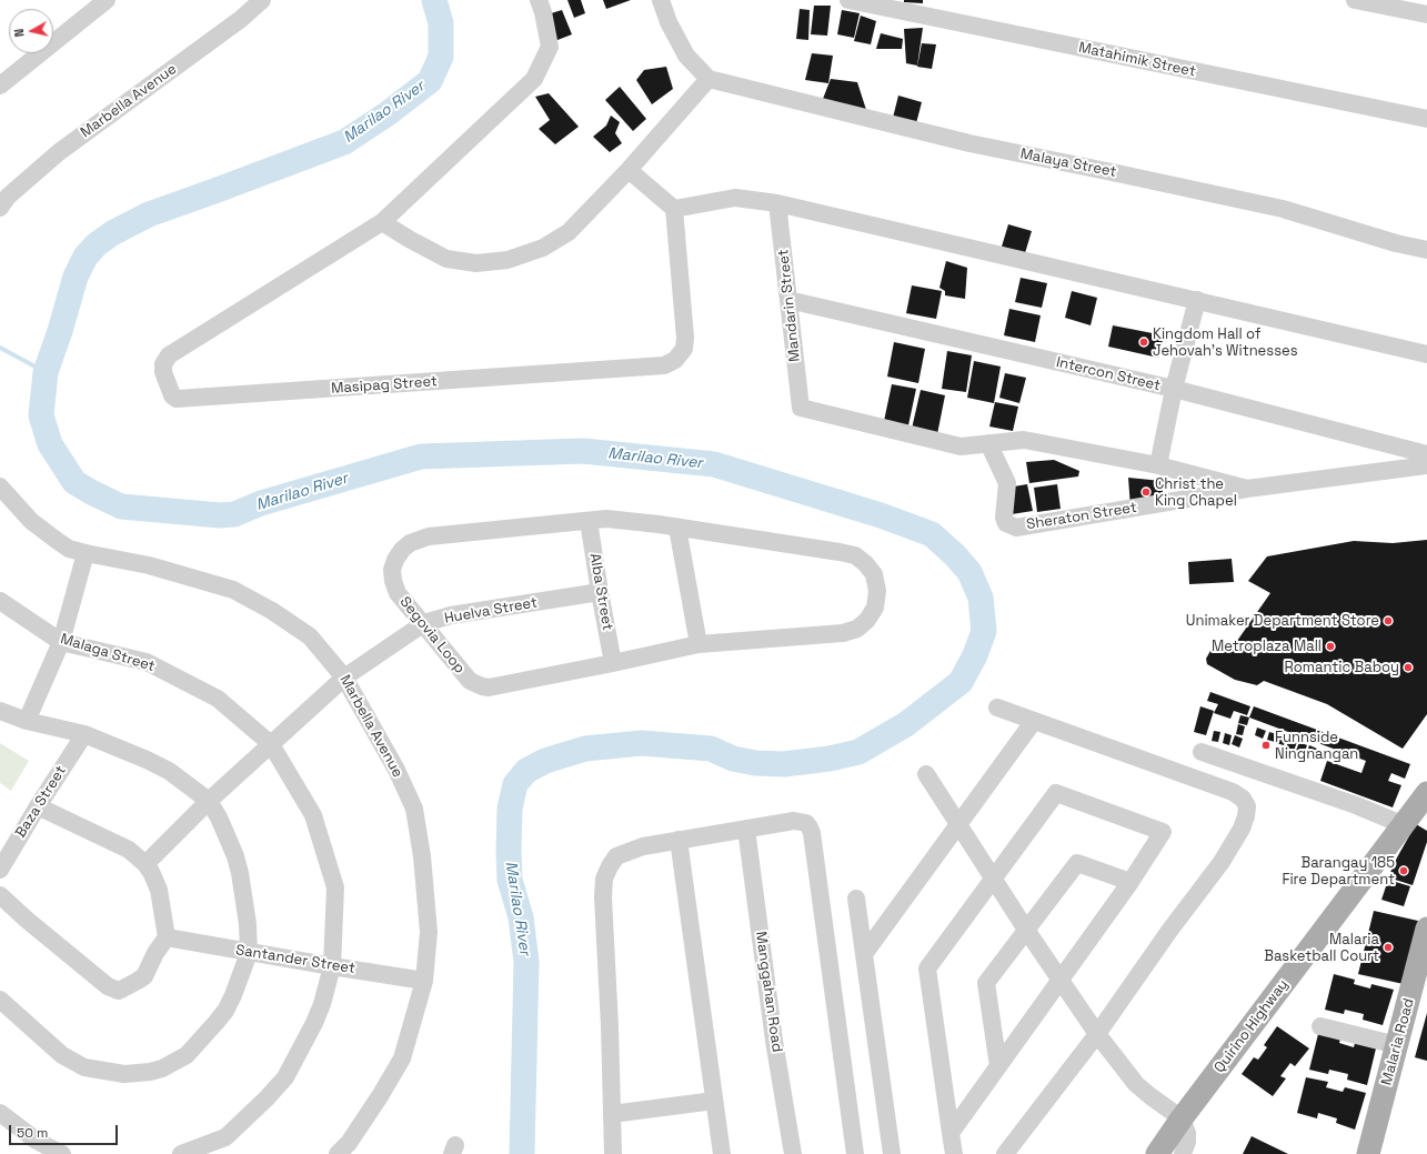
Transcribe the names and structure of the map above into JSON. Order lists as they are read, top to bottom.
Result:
{
  "streets": {
    "main road": ["Quirino Highway", "Malaria Road"],
    "street": [
      "Matahimik Street",
      "Marbella Avenue",
      "Malaya Street",
      "Mandarin Street",
      "Intercon Street",
      "Masipag Street",
      "Sheraton Street",
      "Alba Street",
      "Huelva Street",
      "Segovia Loop",
      "Malaga Street",
      "Baza Street",
      "Santander Street",
      "Manggahan Road"
    ]
  },
  "crossings": [
    ["Marbella Avenue", "Huelva Street"],
    ["Marbella Avenue", "Santander Street"],
    ["Mandarin Street", "Intercon Street"],
    ["Mandarin Street", "Sheraton Street"],
    ["Alba Street", "Huelva Street"],
    ["Alba Street", "Segovia Loop"],
    ["Huelva Street", "Segovia Loop"],
    ["Huelva Street", "Malaga Street"],
    ["Malaga Street", "Santander Street"]
  ],
  "water": ["Marilao River"],
  "places": [
    "Kingdom Hall of Jehovah's Witnesses",
    "Christ the King Chapel",
    "Unimaker Department Store",
    "Metroplaza Mall",
    "Romantic Baboy",
    "Funnside Ningnangan",
    "Barangay 185 Fire Department",
    "Malaria Basketball Court"
  ],
  "scale_bar": "50 m",
  "north": "left"
}
